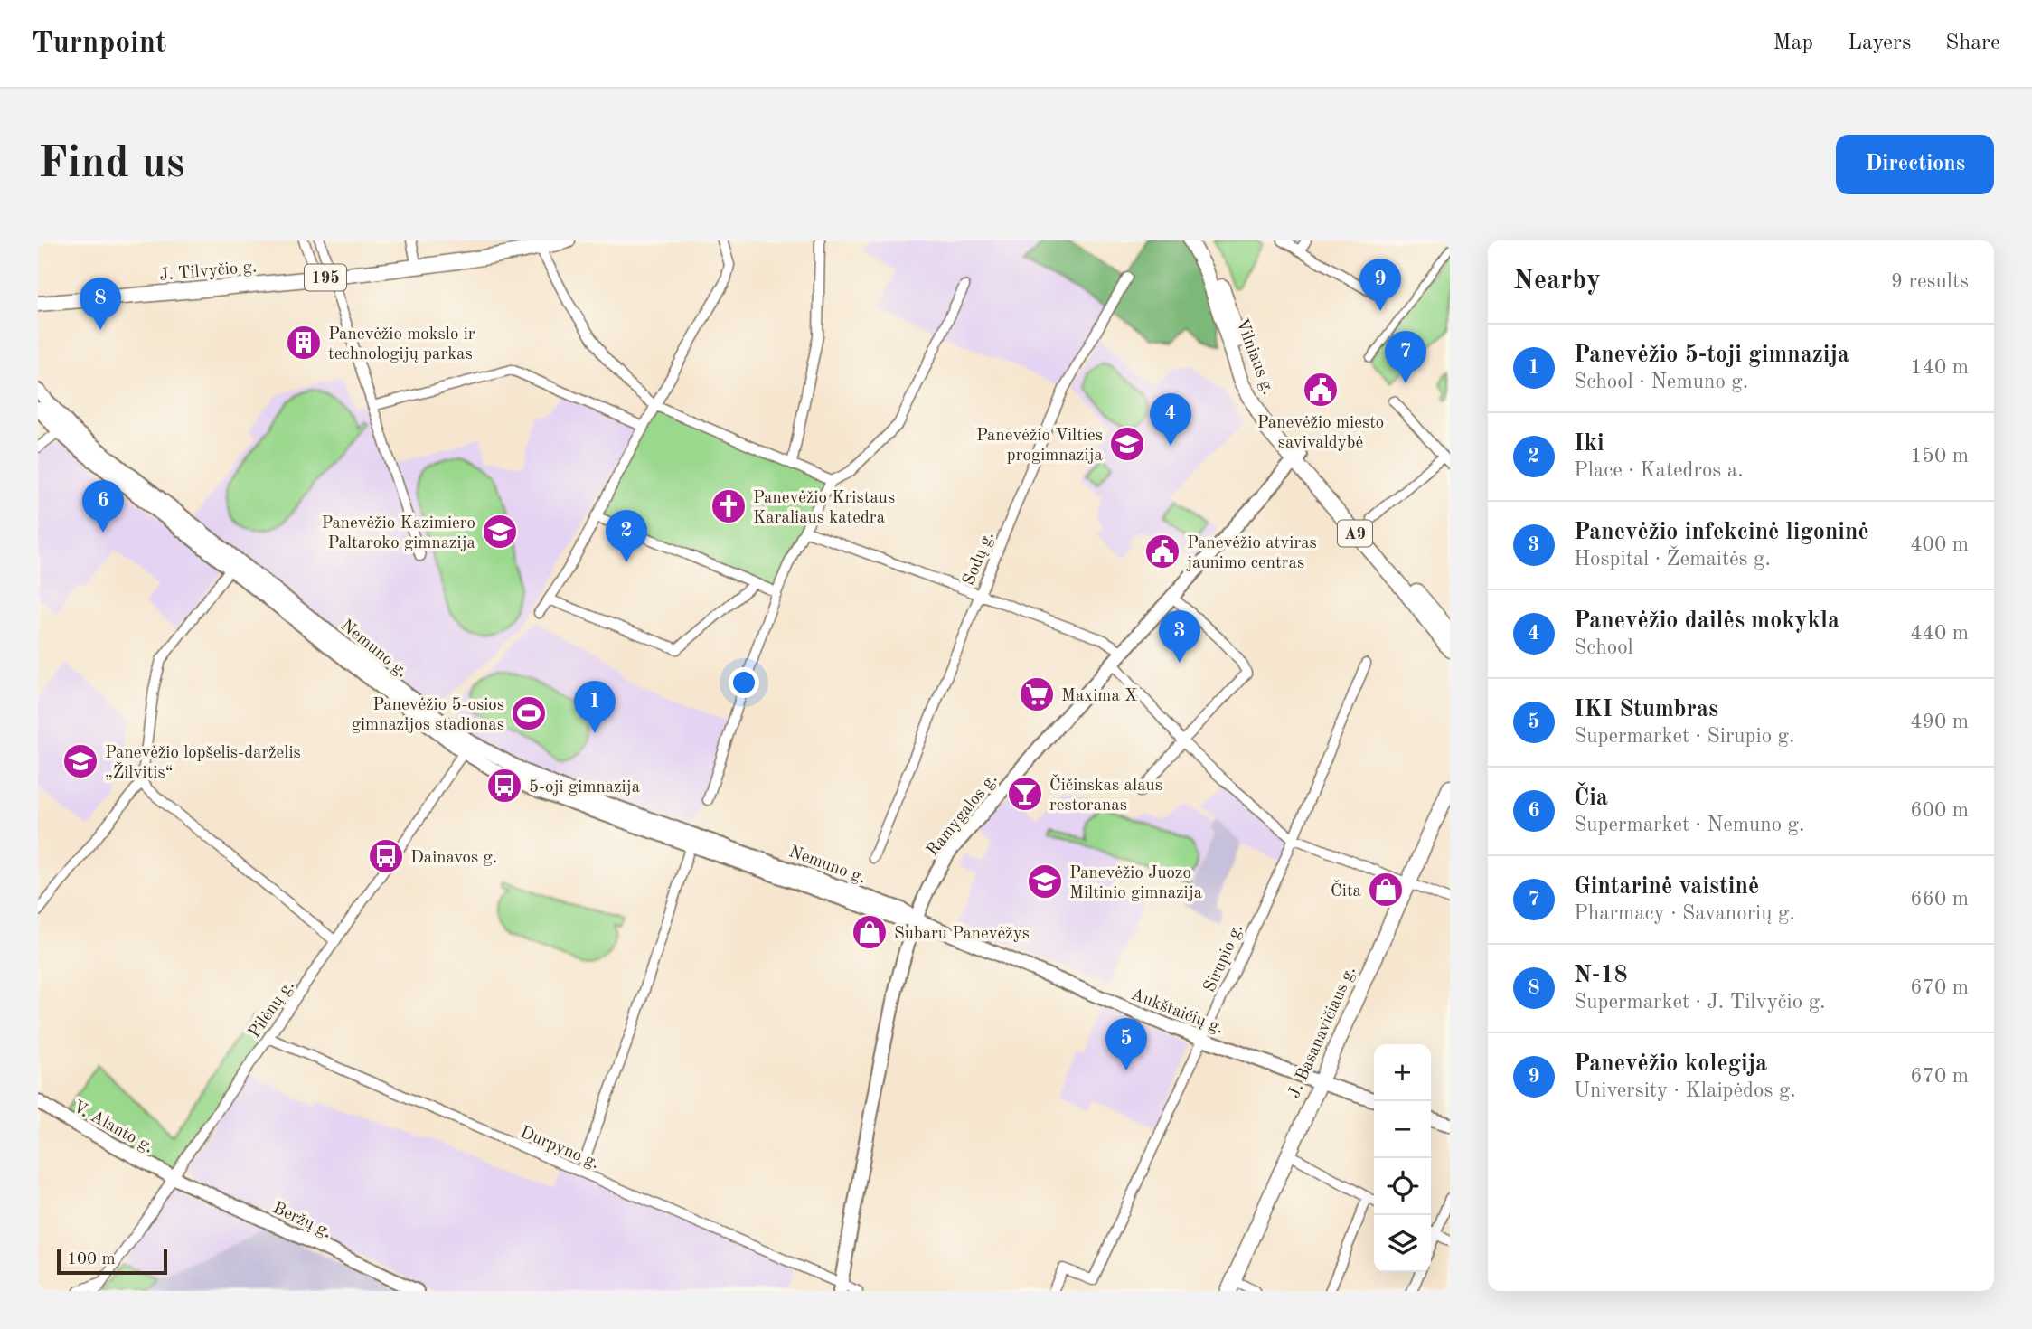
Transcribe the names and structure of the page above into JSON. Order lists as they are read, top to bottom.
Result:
{
  "streets": {
    "main road": [
      "J. Tilvyčio g.",
      "195",
      "Vilniaus g.",
      "A9",
      "Nemuno g.",
      "Ramygalos g.",
      "Aukštaičių g.",
      "J. Basanavičiaus g.",
      "V. Alanto g.",
      "Beržų g."
    ],
    "street": [
      "Sodų g.",
      "Sirupio g.",
      "Pilėnų g.",
      "Durpyno g."
    ]
  },
  "crossings": [
    ["Vilniaus g.", "Ramygalos g."],
    ["Nemuno g.", "Ramygalos g."],
    ["Nemuno g.", "Pilėnų g."],
    ["Nemuno g.", "Aukštaičių g."],
    ["Ramygalos g.", "Durpyno g."],
    ["Sirupio g.", "Aukštaičių g."],
    ["Pilėnų g.", "V. Alanto g."],
    ["Pilėnų g.", "Durpyno g."],
    ["Pilėnų g.", "Beržų g."],
    ["Aukštaičių g.", "J. Basanavičiaus g."],
    ["V. Alanto g.", "Beržų g."]
  ],
  "places": {
    "building": ["Panevėžio mokslo ir technologijų parkas"],
    "public building": ["Panevėžio miesto savivaldybė", "Panevėžio atviras jaunimo centras"],
    "school or university": [
      "Panevėžio Vilties progimnazija",
      "Panevėžio Kazimiero Paltaroko gimnazija",
      "Panevėžio lopšelis-darželis „Žilvitis“",
      "Panevėžio Juozo Miltinio gimnazija"
    ],
    "church": ["Panevėžio Kristaus Karaliaus katedra"],
    "supermarket": ["Maxima X"],
    "sports": ["Panevėžio 5-osios gimnazijos stadionas"],
    "bus stop": ["5-oji gimnazija", "Dainavos g."],
    "bar": ["Čičinskas alaus restoranas"],
    "shop": ["Čita", "Subaru Panevėžys"]
  },
  "scale_bar": "100 m",
  "page": {
    "header": "Turnpoint",
    "nav": ["Map", "Layers", "Share"],
    "buttons": "Directions",
    "title": "Find us",
    "heading": ["Nearby", "9 results"],
    "pins": [
      "9",
      "8",
      "7",
      "4",
      "6",
      "2",
      "3",
      "1",
      "5"
    ],
    "list": [
      {
        "mark": "1",
        "name": "Panevėžio 5-toji gimnazija",
        "note": "School · Nemuno g.",
        "value": "140 m"
      },
      {
        "mark": "2",
        "name": "Iki",
        "note": "Place · Katedros a.",
        "value": "150 m"
      },
      {
        "mark": "3",
        "name": "Panevėžio infekcinė ligoninė",
        "note": "Hospital · Žemaitės g.",
        "value": "400 m"
      },
      {
        "mark": "4",
        "name": "Panevėžio dailės mokykla",
        "note": "School",
        "value": "440 m"
      },
      {
        "mark": "5",
        "name": "IKI Stumbras",
        "note": "Supermarket · Sirupio g.",
        "value": "490 m"
      },
      {
        "mark": "6",
        "name": "Čia",
        "note": "Supermarket · Nemuno g.",
        "value": "600 m"
      },
      {
        "mark": "7",
        "name": "Gintarinė vaistinė",
        "note": "Pharmacy · Savanorių g.",
        "value": "660 m"
      },
      {
        "mark": "8",
        "name": "N-18",
        "note": "Supermarket · J. Tilvyčio g.",
        "value": "670 m"
      },
      {
        "mark": "9",
        "name": "Panevėžio kolegija",
        "note": "University · Klaipėdos g.",
        "value": "670 m"
      }
    ],
    "map_buttons": ["+", "−"],
    "scale": "100 m"
  }
}
